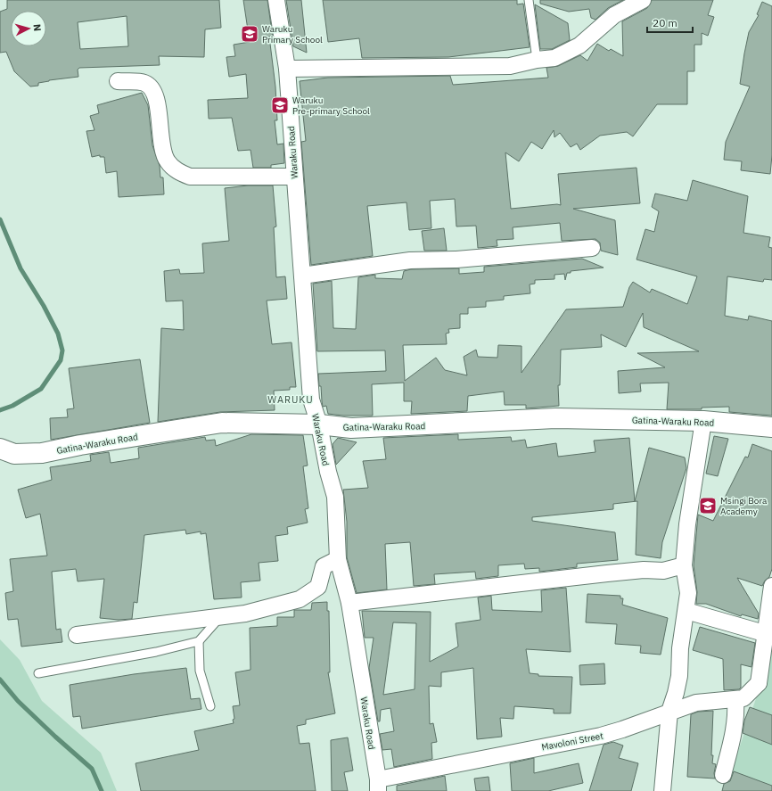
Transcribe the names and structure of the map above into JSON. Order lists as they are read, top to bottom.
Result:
{
  "streets": {
    "street": ["Waraku Road", "Gatina-Waraku Road", "Mavoloni Street"]
  },
  "crossings": [
    ["Waraku Road", "Gatina-Waraku Road"],
    ["Waraku Road", "Mavoloni Street"]
  ],
  "districts": ["WARUKU"],
  "places": {
    "school or university": ["Waruku Primary School", "Waruku Pre-primary School", "Msingi Bora Academy"]
  },
  "scale_bar": "20 m",
  "north": "right"
}
